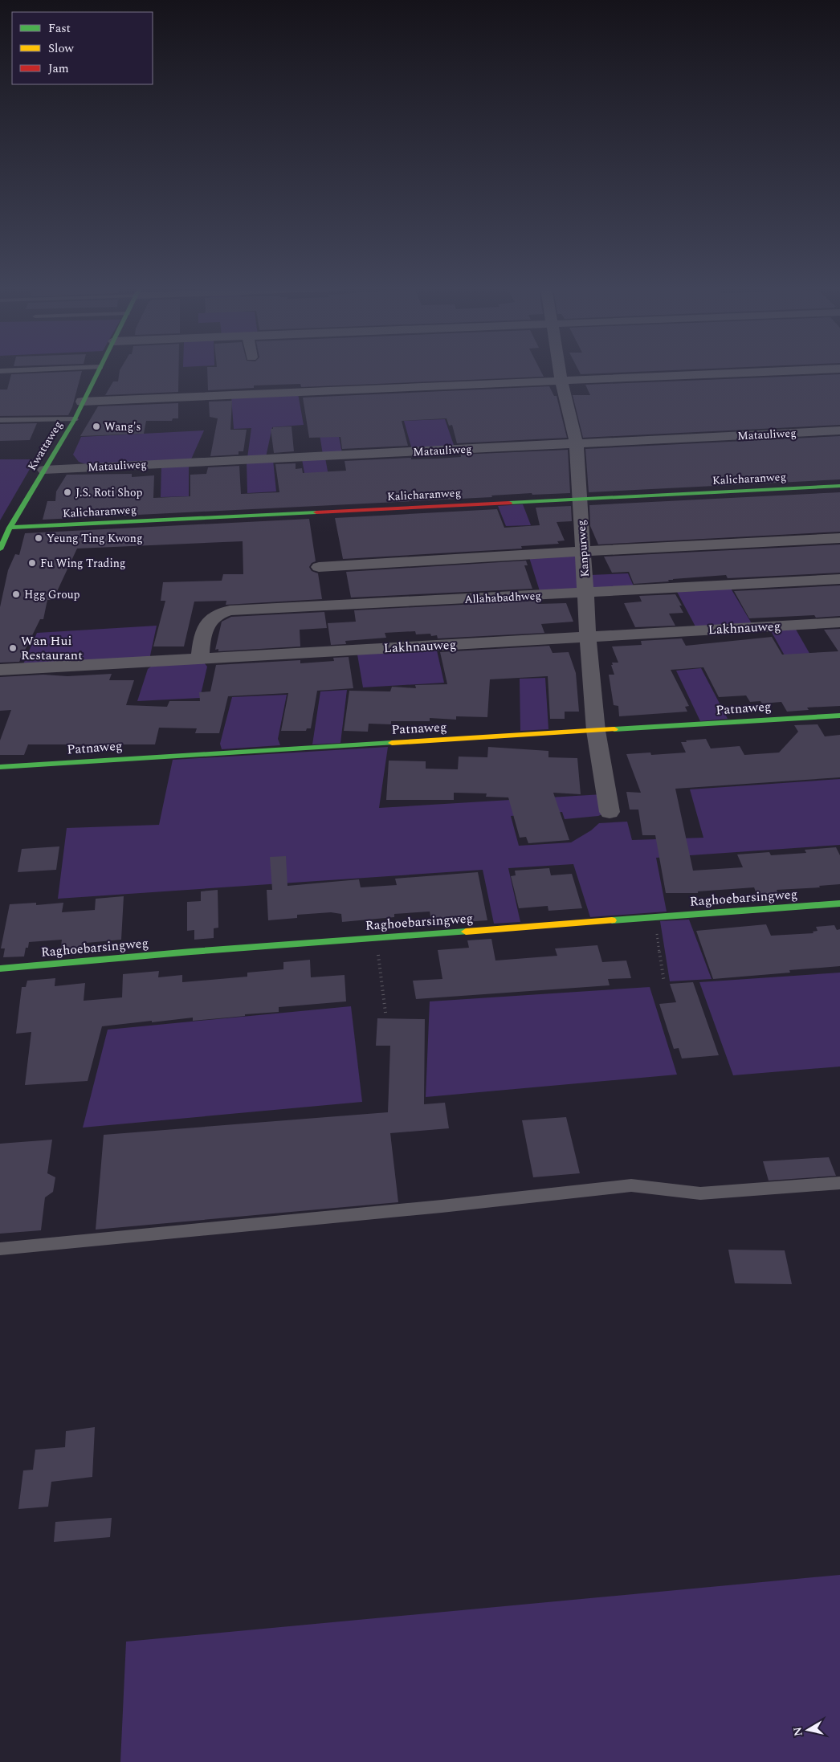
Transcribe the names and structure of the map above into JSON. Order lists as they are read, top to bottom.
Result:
{
  "streets": {
    "street": [
      "Matauliweg",
      "Kwattaweg",
      "Kalicharanweg",
      "Kanpurweg",
      "Allahabadhweg",
      "Lakhnauweg",
      "Patnaweg",
      "Raghoebarsingweg"
    ]
  },
  "crossings": [
    ["Matauliweg", "Kwattaweg"],
    ["Matauliweg", "Kanpurweg"],
    ["Kwattaweg", "Kalicharanweg"],
    ["Kalicharanweg", "Kanpurweg"],
    ["Kanpurweg", "Allahabadhweg"],
    ["Kanpurweg", "Lakhnauweg"],
    ["Kanpurweg", "Patnaweg"],
    ["Allahabadhweg", "Lakhnauweg"]
  ],
  "places": [
    "Wang's",
    "J.S. Roti Shop",
    "Yeung Ting Kwong",
    "Fu Wing Trading",
    "Hgg Group",
    "Wan Hui Restaurant"
  ],
  "legend": ["Fast", "Slow", "Jam"],
  "north": "left"
}
